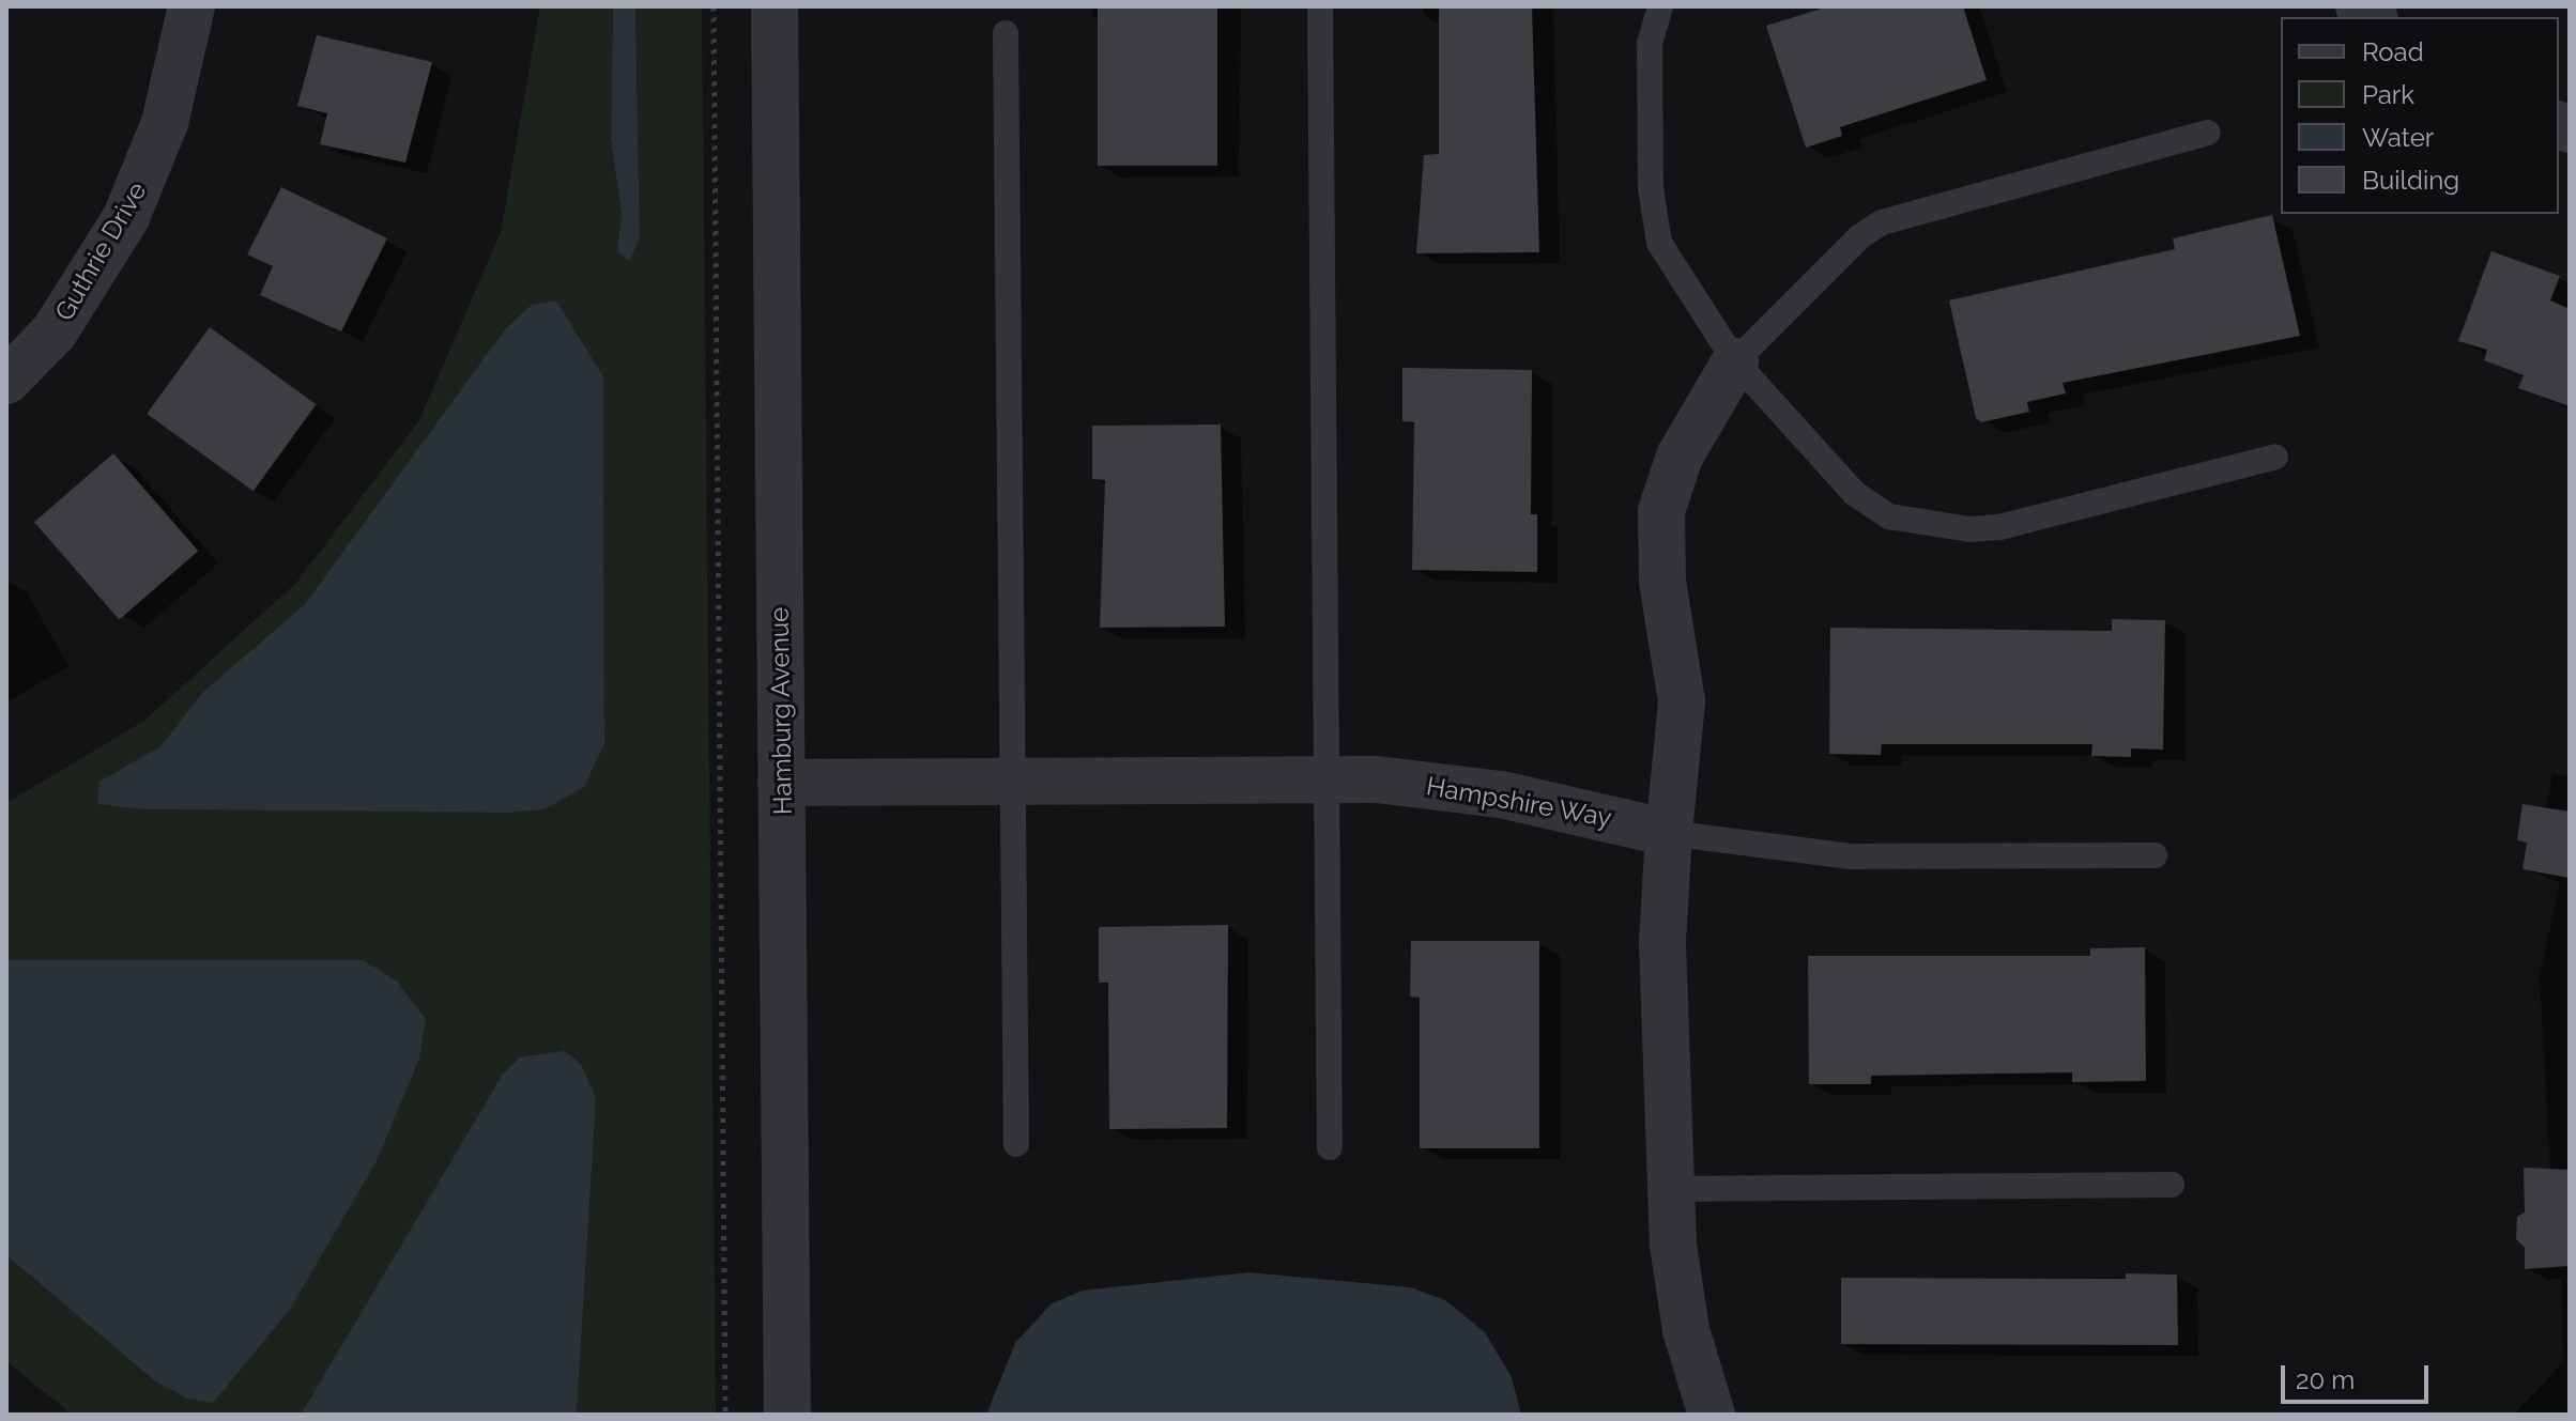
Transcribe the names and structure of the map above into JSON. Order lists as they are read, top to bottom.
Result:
{
  "streets": {
    "street": ["Guthrie Drive", "Hamburg Avenue", "Hampshire Way"]
  },
  "crossings": [
    ["Hamburg Avenue", "Hampshire Way"]
  ],
  "legend": [
    "Road",
    "Park",
    "Water",
    "Building"
  ],
  "scale_bar": "20 m"
}
